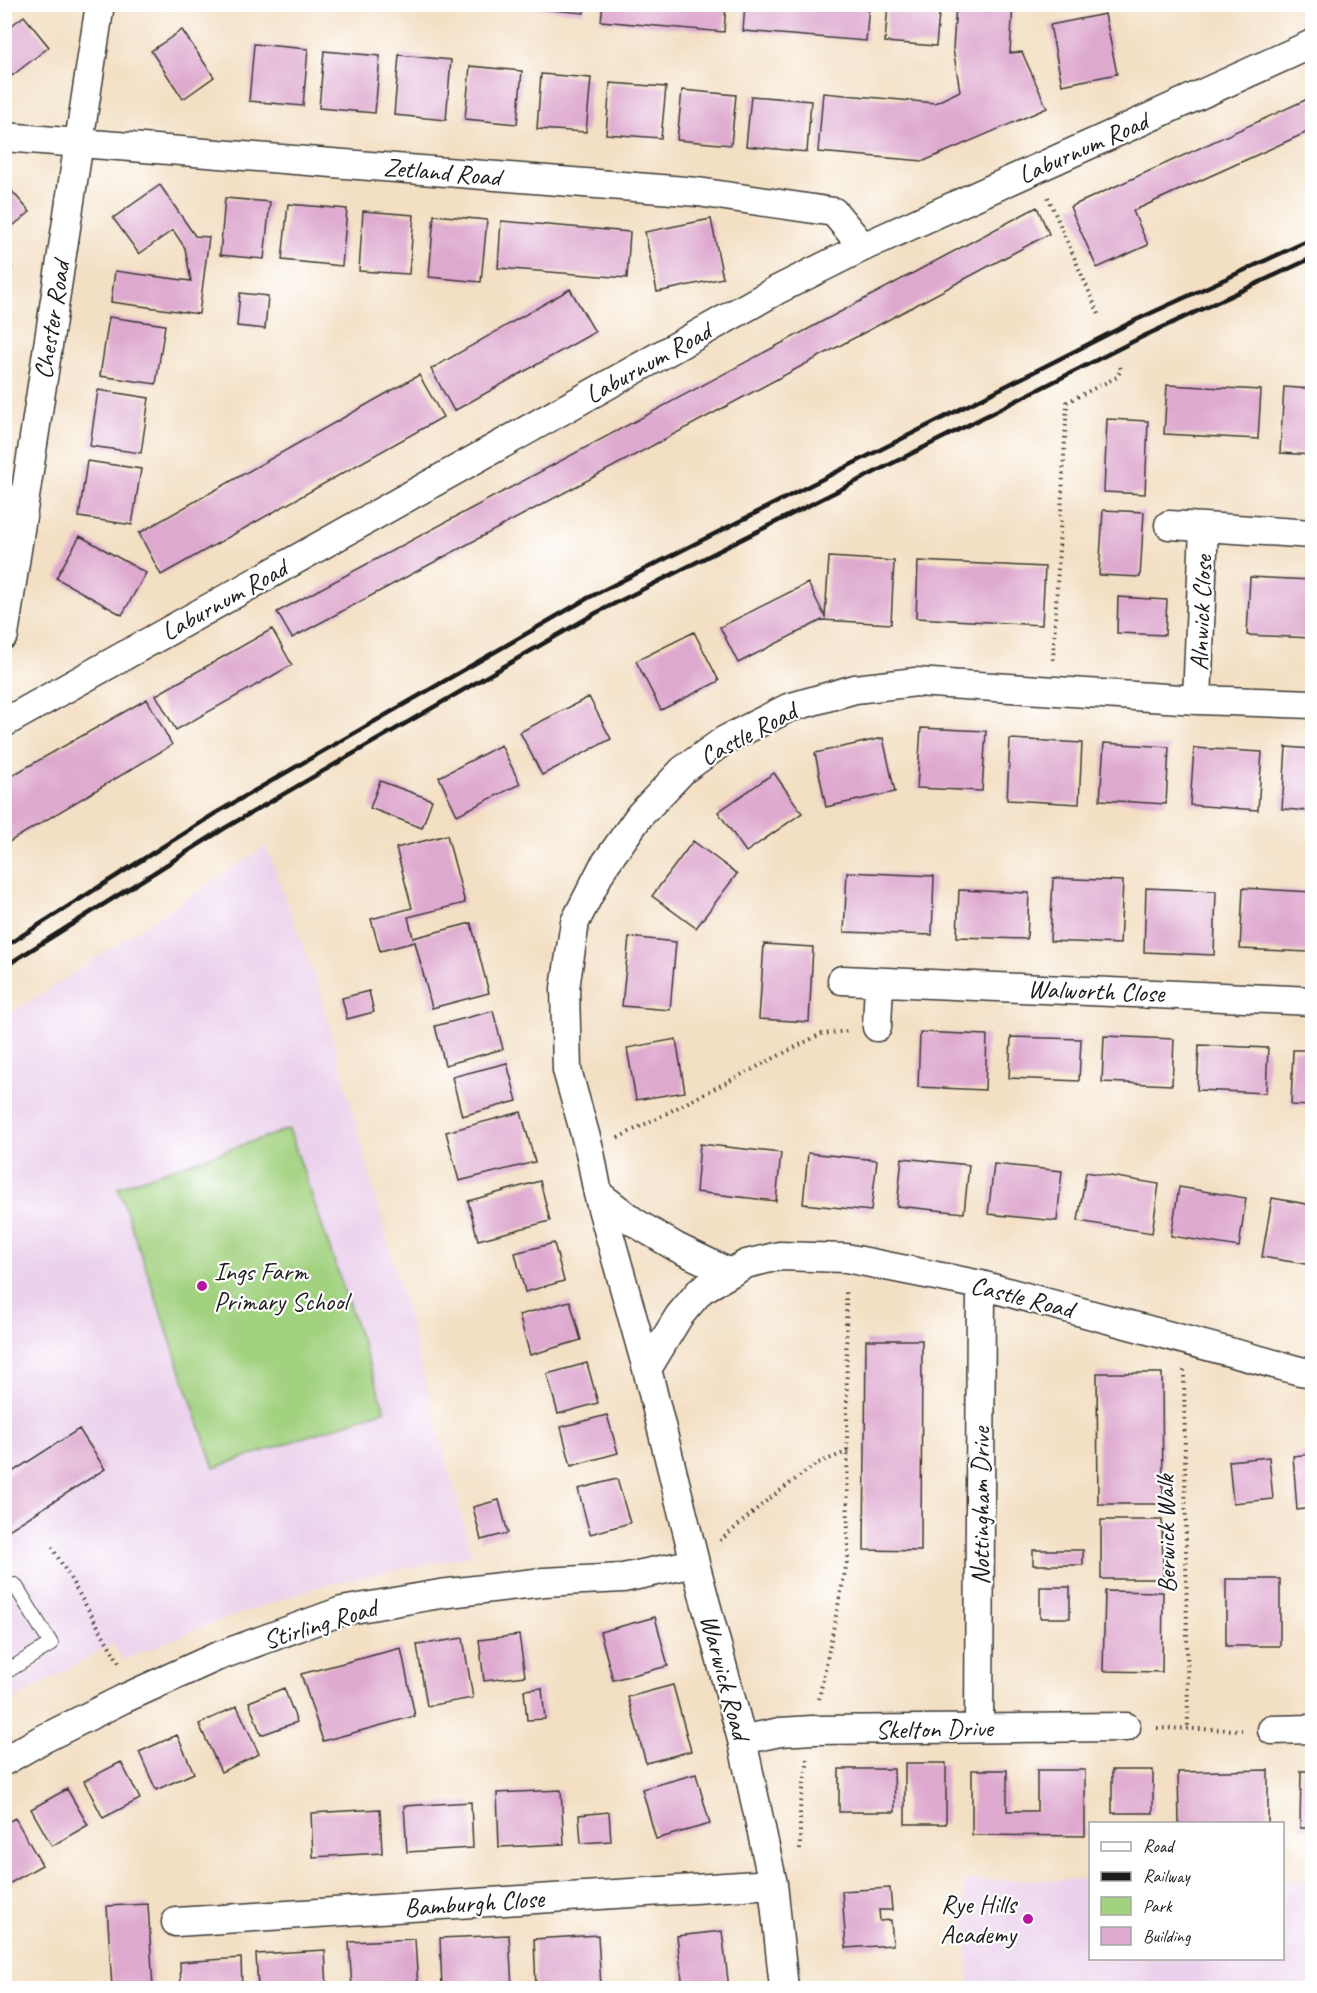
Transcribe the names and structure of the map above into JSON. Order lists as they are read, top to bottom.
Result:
{
  "streets": {
    "street": [
      "Laburnum Road",
      "Zetland Road",
      "Chester Road",
      "Alnwick Close",
      "Castle Road",
      "Walworth Close",
      "Nottingham Drive",
      "Stirling Road",
      "Warwick Road",
      "Skelton Drive",
      "Bamburgh Close"
    ],
    "path": ["Berwick Walk"]
  },
  "crossings": [
    ["Laburnum Road", "Zetland Road"],
    ["Zetland Road", "Chester Road"],
    ["Alnwick Close", "Castle Road"],
    ["Castle Road", "Nottingham Drive"],
    ["Castle Road", "Berwick Walk"],
    ["Castle Road", "Warwick Road"],
    ["Nottingham Drive", "Skelton Drive"],
    ["Stirling Road", "Warwick Road"],
    ["Warwick Road", "Skelton Drive"],
    ["Warwick Road", "Bamburgh Close"]
  ],
  "places": ["Ings Farm Primary School", "Rye Hills Academy"],
  "legend": [
    "Road",
    "Railway",
    "Park",
    "Building"
  ]
}
